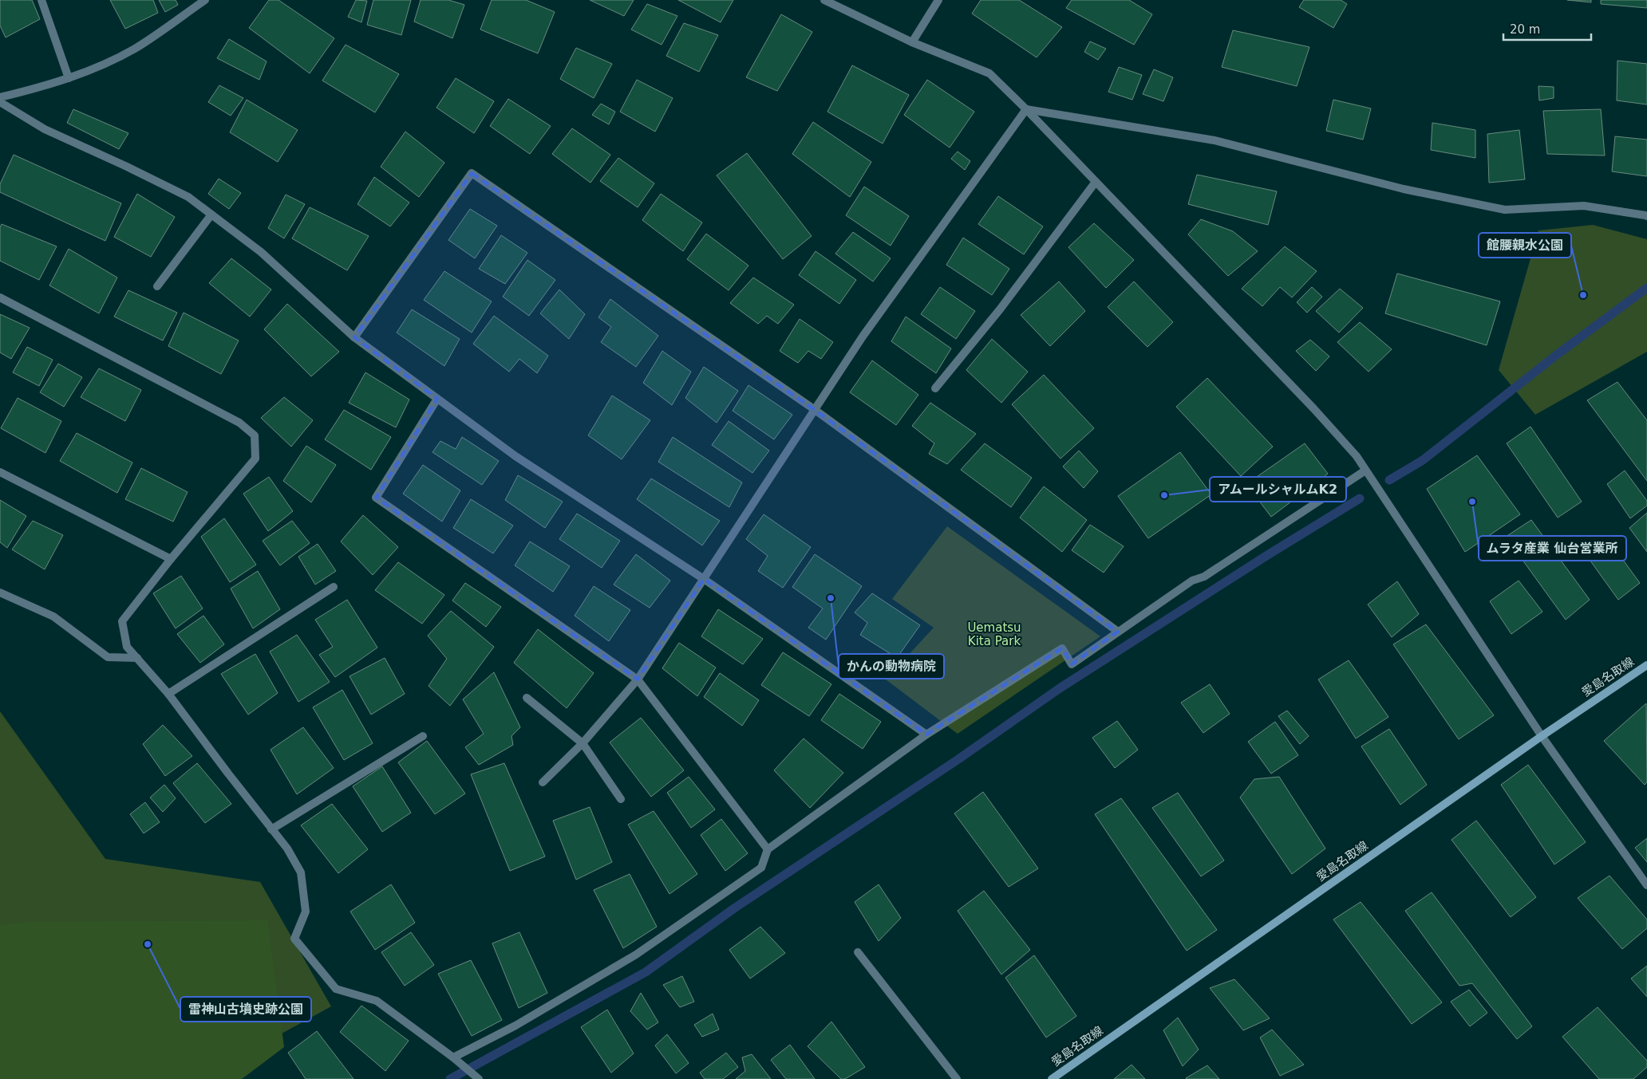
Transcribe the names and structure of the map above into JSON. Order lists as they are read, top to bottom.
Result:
{
  "streets": {
    "main road": ["愛島名取線"]
  },
  "parks": ["Uematsu Kita Park"],
  "places": [
    "館腰親水公園",
    "アムールシャルムK2",
    "ムラタ産業 仙台営業所",
    "かんの動物病院",
    "雷神山古墳史跡公園"
  ],
  "scale_bar": "20 m"
}
